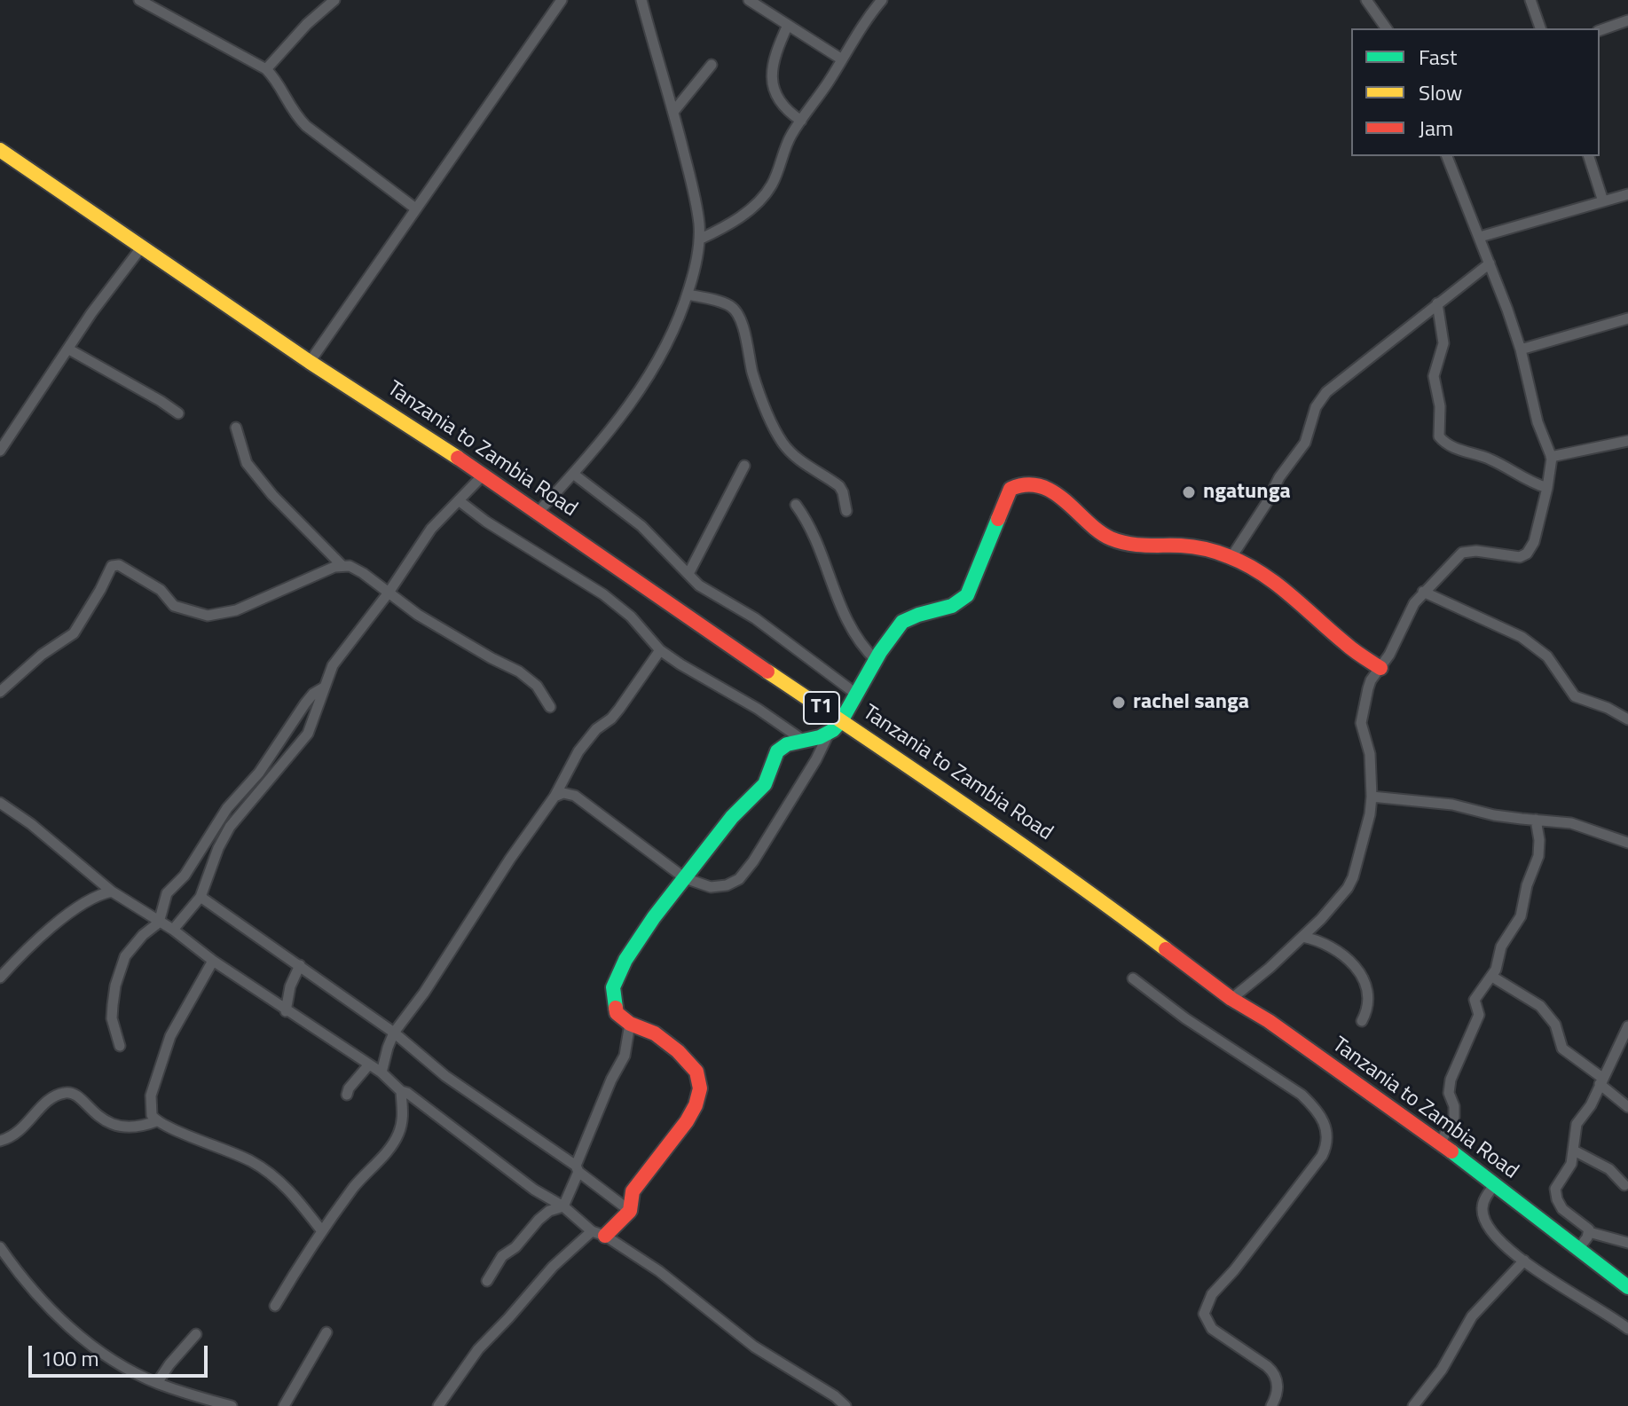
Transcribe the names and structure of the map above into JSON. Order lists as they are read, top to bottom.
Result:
{
  "streets": {
    "main road": ["Tanzania to Zambia Road", "T1"]
  },
  "places": ["ngatunga", "rachel sanga"],
  "legend": ["Fast", "Slow", "Jam"],
  "scale_bar": "100 m"
}
